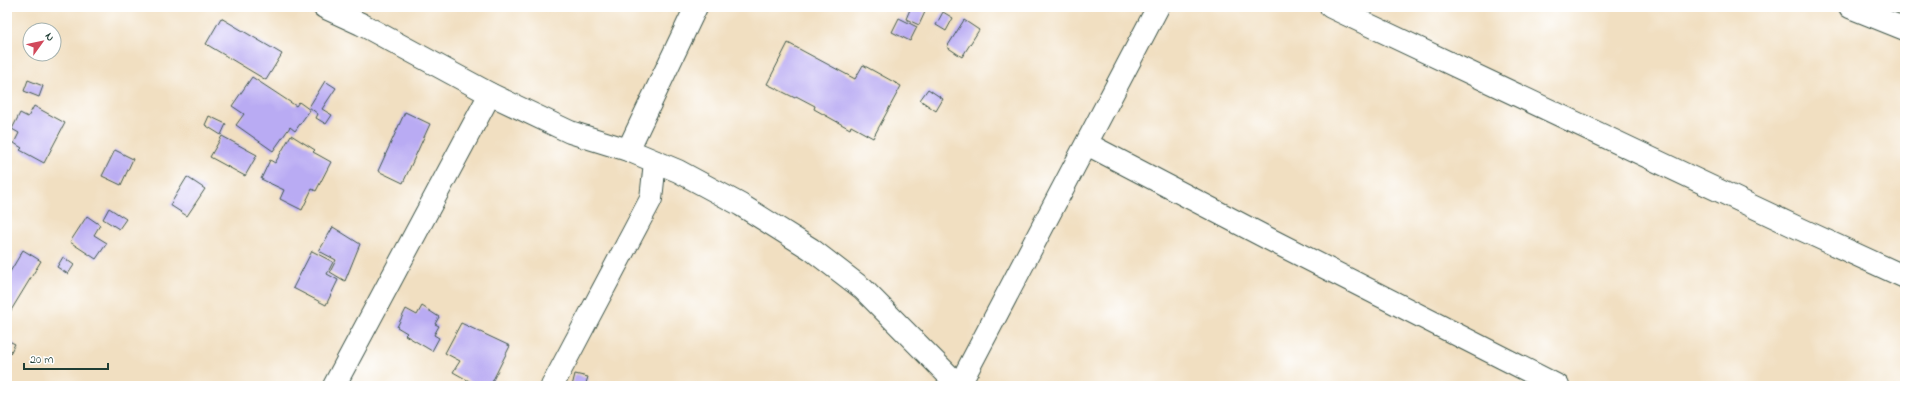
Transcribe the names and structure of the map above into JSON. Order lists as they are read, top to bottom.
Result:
{
  "scale_bar": "20 m",
  "north": "top right"
}
